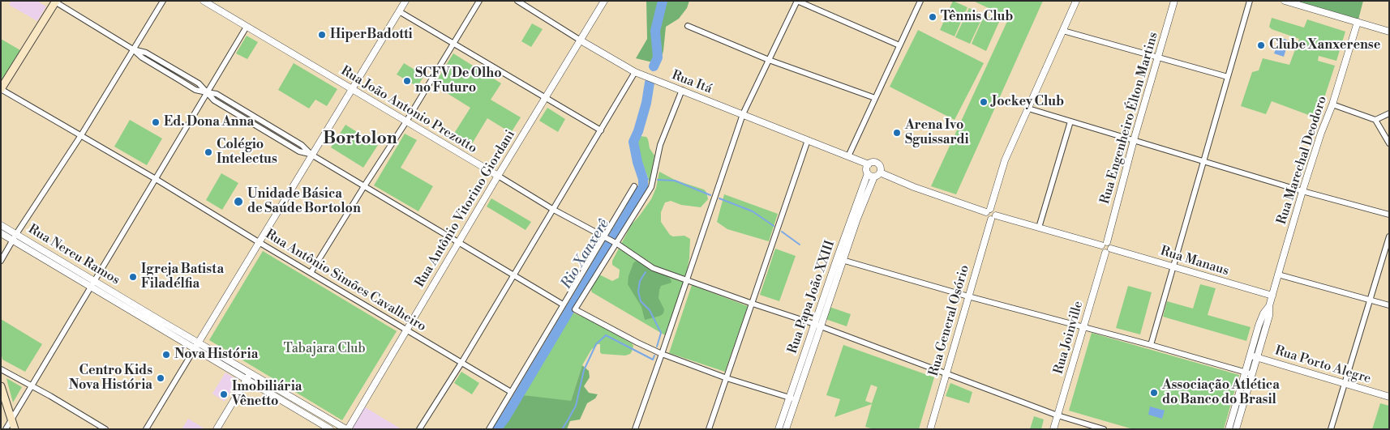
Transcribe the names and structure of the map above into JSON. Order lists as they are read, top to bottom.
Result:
{
  "streets": {
    "street": [
      "Rua Itá",
      "Rua João Antonio Prezotto",
      "Rua Engenheiro Élton Martins",
      "Rua Marechal Deodoro",
      "Rua Antônio Vitorino Giordani",
      "Rua Nereu Ramos",
      "Rua Manaus",
      "Rua Antônio Simões Cavalheiro",
      "Rua Papa João XXIII",
      "Rua General Osório",
      "Rua Joinville",
      "Rua Porto Alegre"
    ]
  },
  "crossings": [
    ["Rua Itá", "Rua Antônio Vitorino Giordani"],
    ["Rua Itá", "Rua Papa João XXIII"],
    ["Rua João Antonio Prezotto", "Rua Antônio Vitorino Giordani"],
    ["Rua João Antonio Prezotto", "Rua Papa João XXIII"],
    ["Rua João Antonio Prezotto", "Rua General Osório"],
    ["Rua João Antonio Prezotto", "Rua Joinville"],
    ["Rua Marechal Deodoro", "Rua Manaus"],
    ["Rua Marechal Deodoro", "Rua Porto Alegre"],
    ["Rua Antônio Vitorino Giordani", "Rua Nereu Ramos"],
    ["Rua Antônio Vitorino Giordani", "Rua Antônio Simões Cavalheiro"],
    ["Rua Manaus", "Rua Joinville"]
  ],
  "districts": ["Bortolon"],
  "water": ["Rio Xanxerê"],
  "parks": ["Tabajara Club"],
  "places": [
    "Tênnis Club",
    "HiperBadotti",
    "Clube Xanxerense",
    "SCFV De Olho no Futuro",
    "Jockey Club",
    "Ed. Dona Anna",
    "Arena Ivo Sguissardi",
    "Colégio Intelectus",
    "Unidade Básica de Saúde Bortolon",
    "Igreja Batista Filadélfia",
    "Nova História",
    "Centro Kids Nova História",
    "Associação Atlética do Banco do Brasil",
    "Imobiliária Vênetto"
  ]
}
